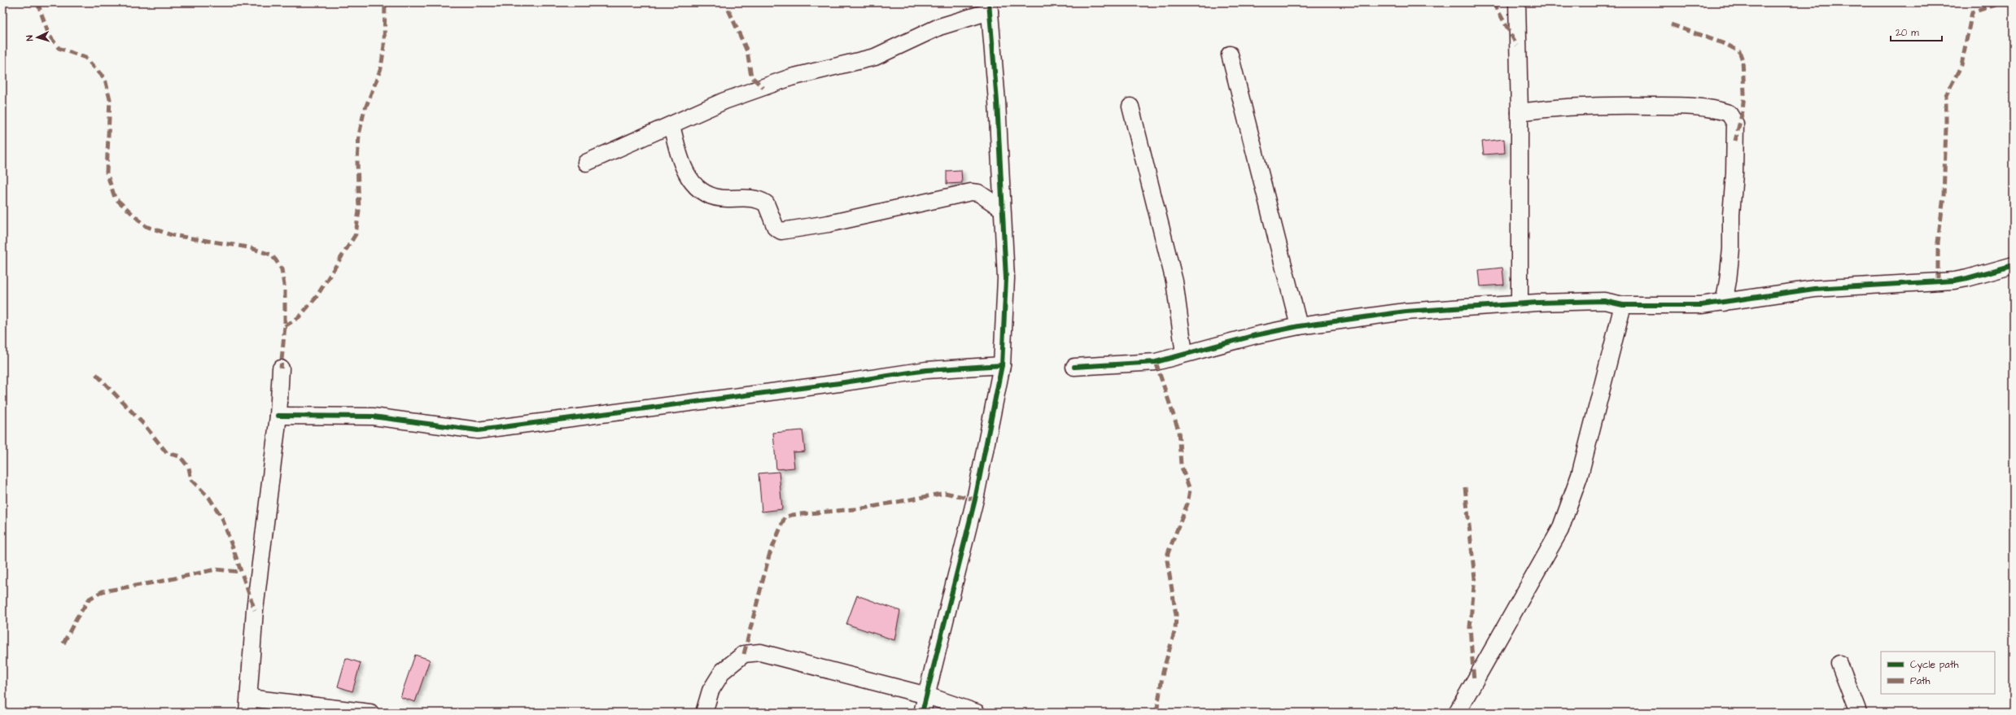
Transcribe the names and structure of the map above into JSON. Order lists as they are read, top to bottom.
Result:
{
  "legend": ["Cycle path", "Path"],
  "scale_bar": "20 m",
  "north": "left"
}
